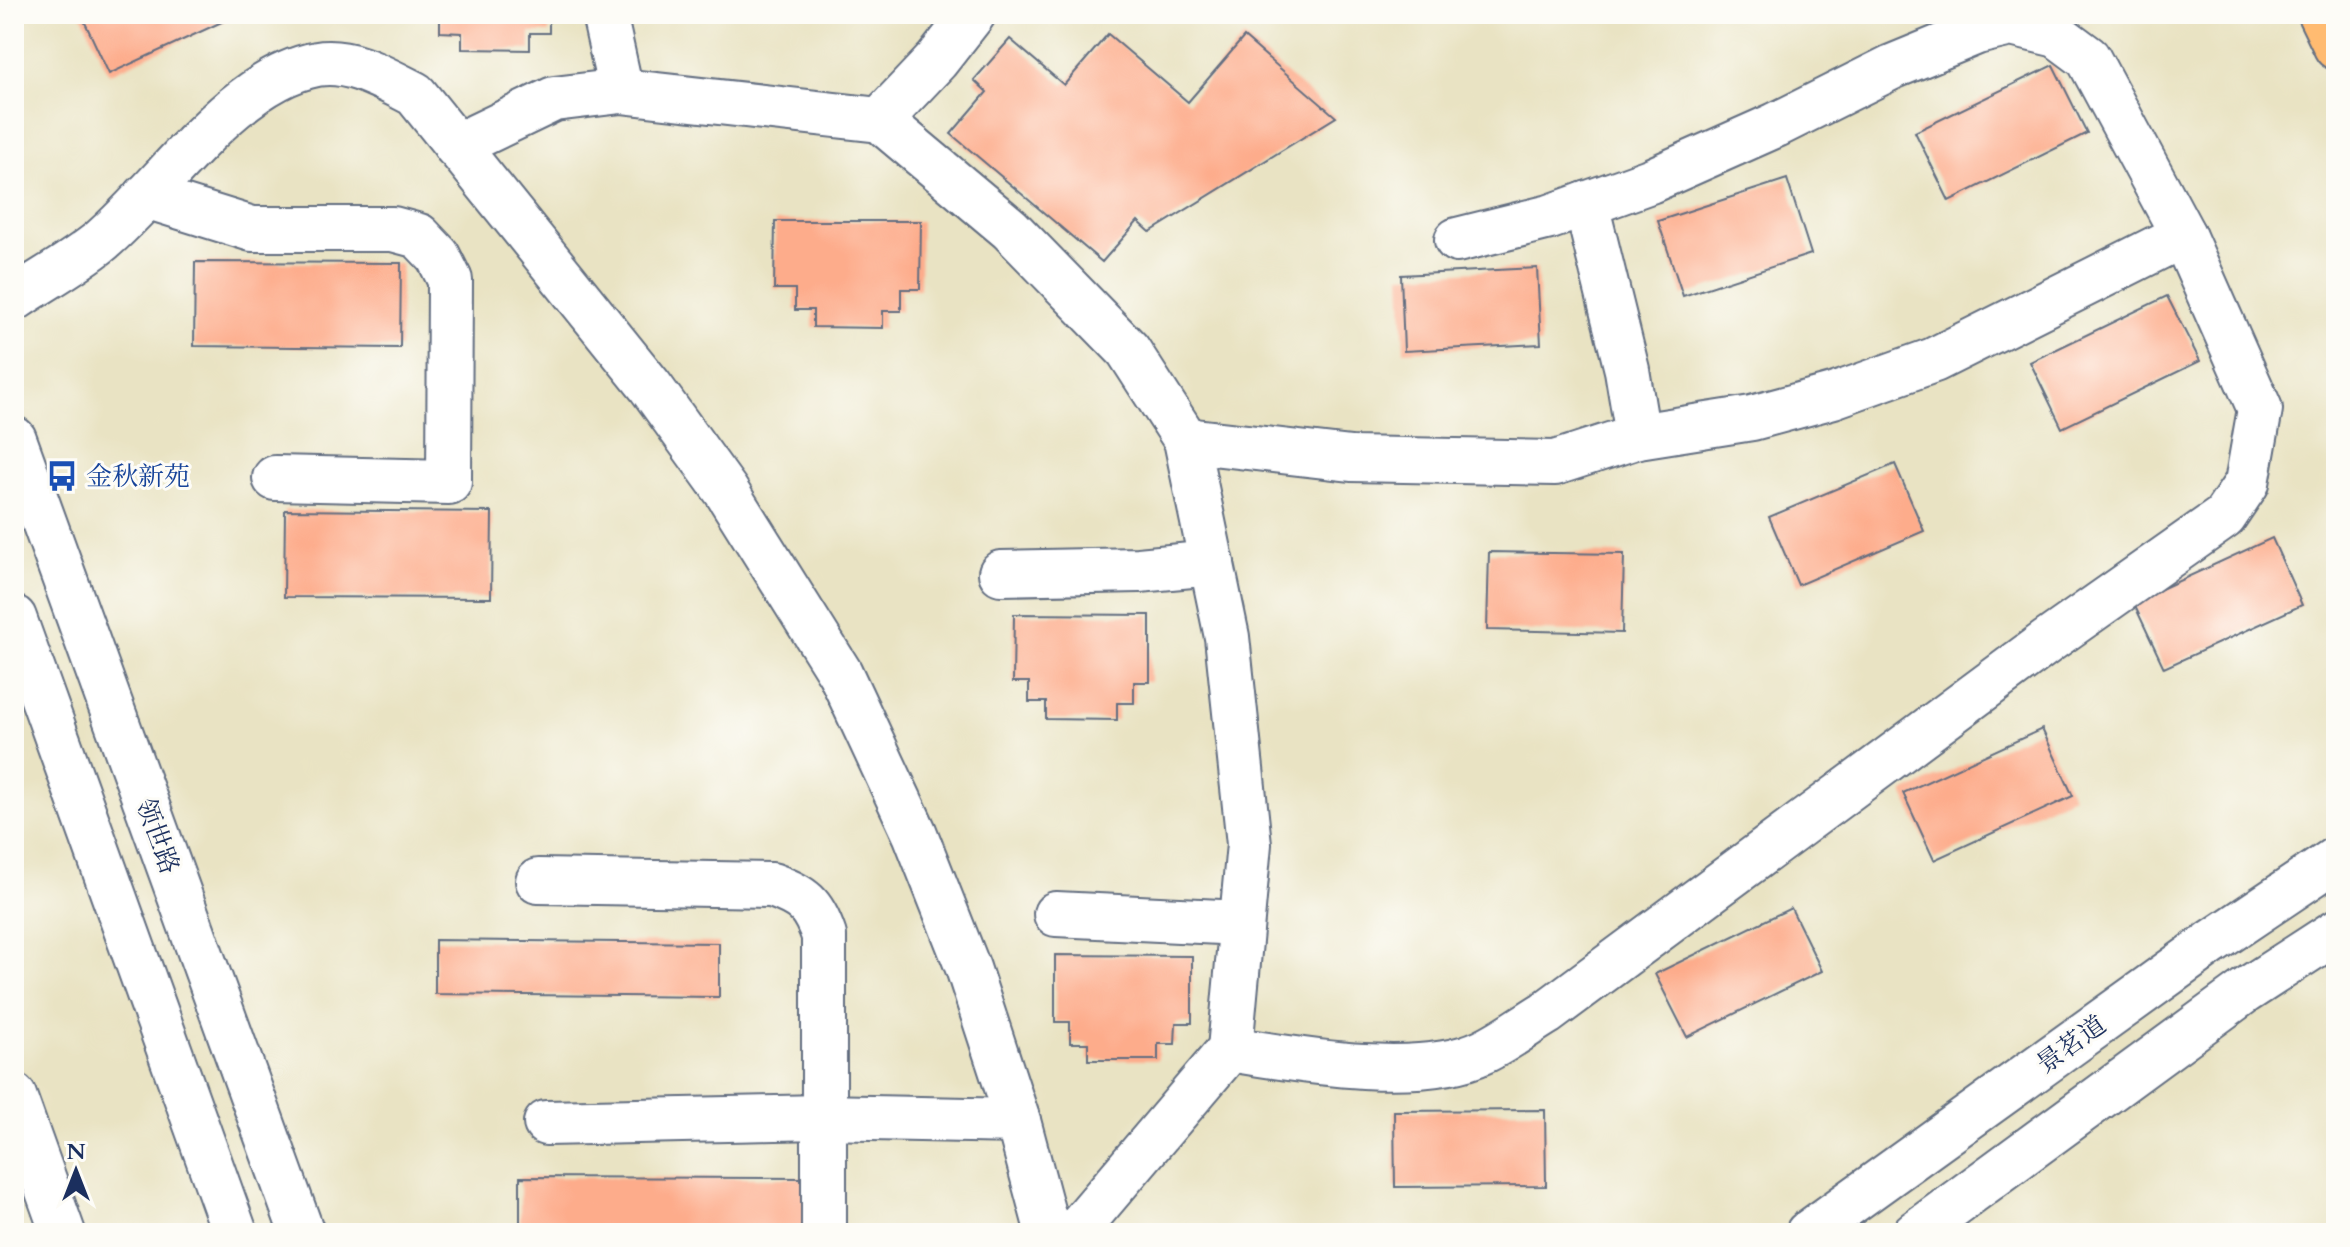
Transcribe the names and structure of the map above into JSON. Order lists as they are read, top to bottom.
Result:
{
  "streets": {
    "street": ["领世路", "景茗道"]
  },
  "places": {
    "bus stop": ["金秋新苑"]
  },
  "north": "top"
}
